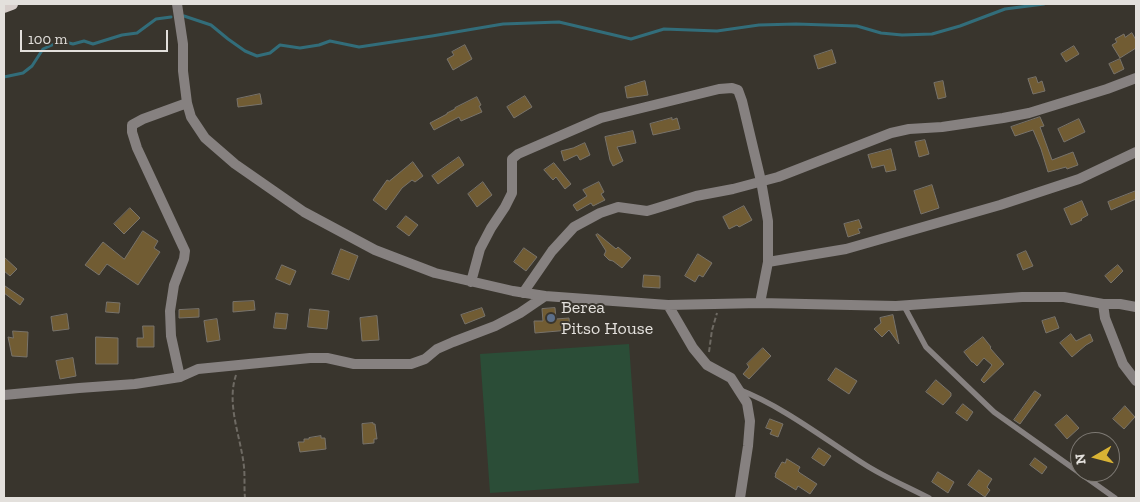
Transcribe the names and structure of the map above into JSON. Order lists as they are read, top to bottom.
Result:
{
  "places": ["Berea Pitso House"],
  "scale_bar": "100 m",
  "north": "left"
}
